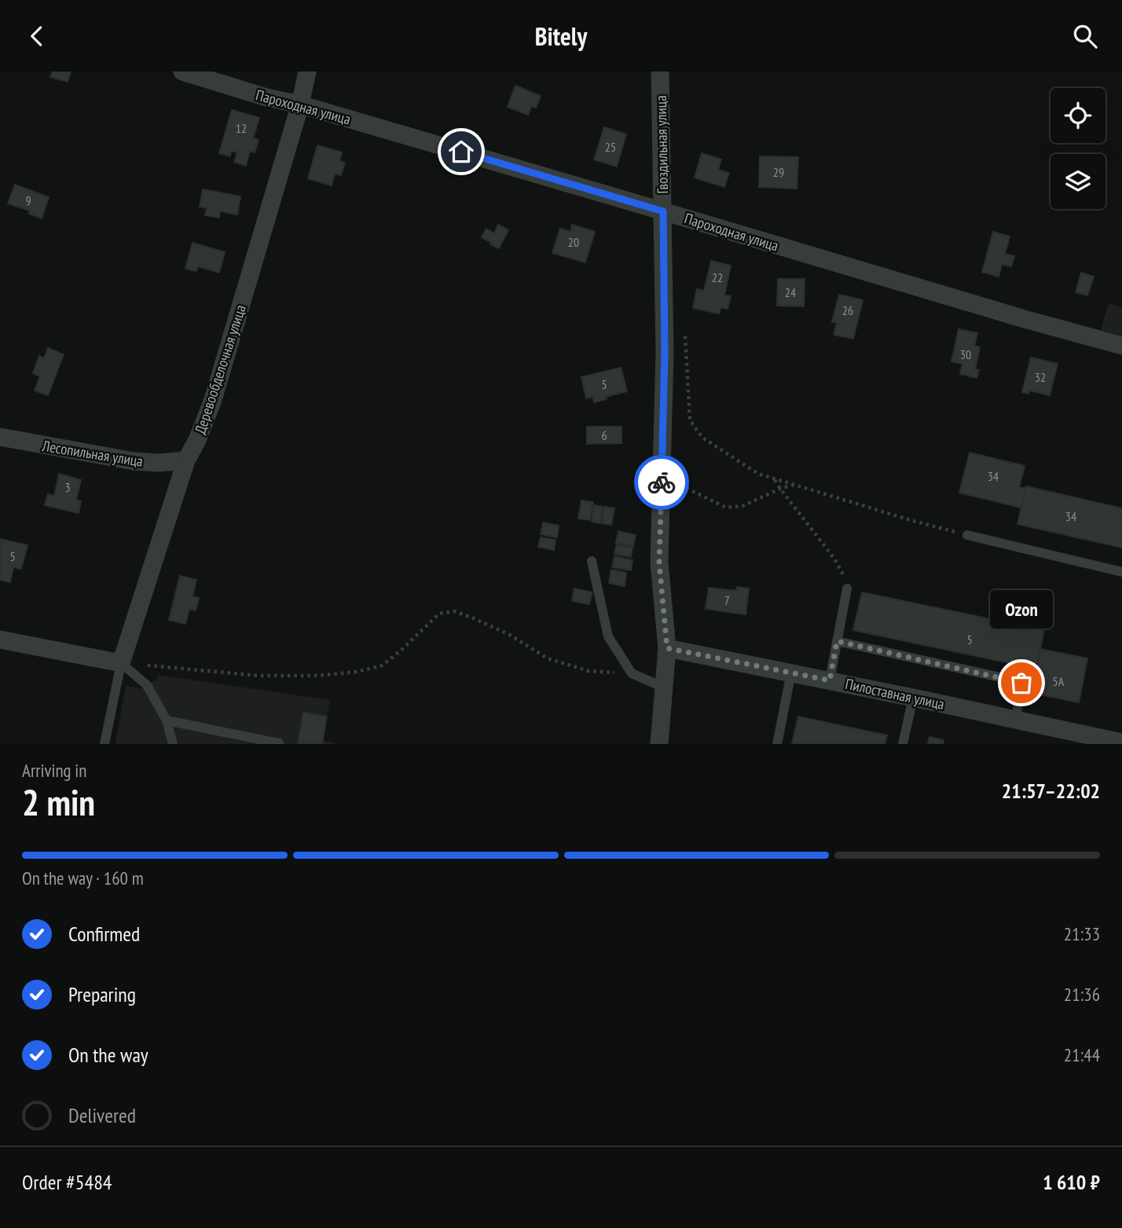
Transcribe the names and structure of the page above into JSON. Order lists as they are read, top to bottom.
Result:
{
  "streets": {
    "street": [
      "Пароходная улица",
      "Гвоздильная улица",
      "Деревообделочная улица",
      "Лесопильная улица",
      "Пилоставная улица"
    ]
  },
  "crossings": [
    ["Пароходная улица", "Гвоздильная улица"],
    ["Пароходная улица", "Деревообделочная улица"],
    ["Гвоздильная улица", "Пилоставная улица"],
    ["Деревообделочная улица", "Лесопильная улица"]
  ],
  "places": ["Ozon"],
  "house_numbers": [
    "12",
    "25",
    "29",
    "9",
    "20",
    "22",
    "24",
    "26",
    "30",
    "32",
    "5",
    "6",
    "34",
    "3",
    "34",
    "5",
    "7",
    "5",
    "5А"
  ],
  "page": {
    "header": "Bitely",
    "bubble": "Ozon",
    "heading": ["2 min", "Arriving in", "21:57–22:02"],
    "panel": ["Order #5484", "1 610 ₽"],
    "bar": "On the way · 160 m",
    "list": [
      ["Confirmed", "21:33"],
      ["Preparing", "21:36"],
      ["On the way", "21:44"],
      "Delivered"
    ]
  }
}
